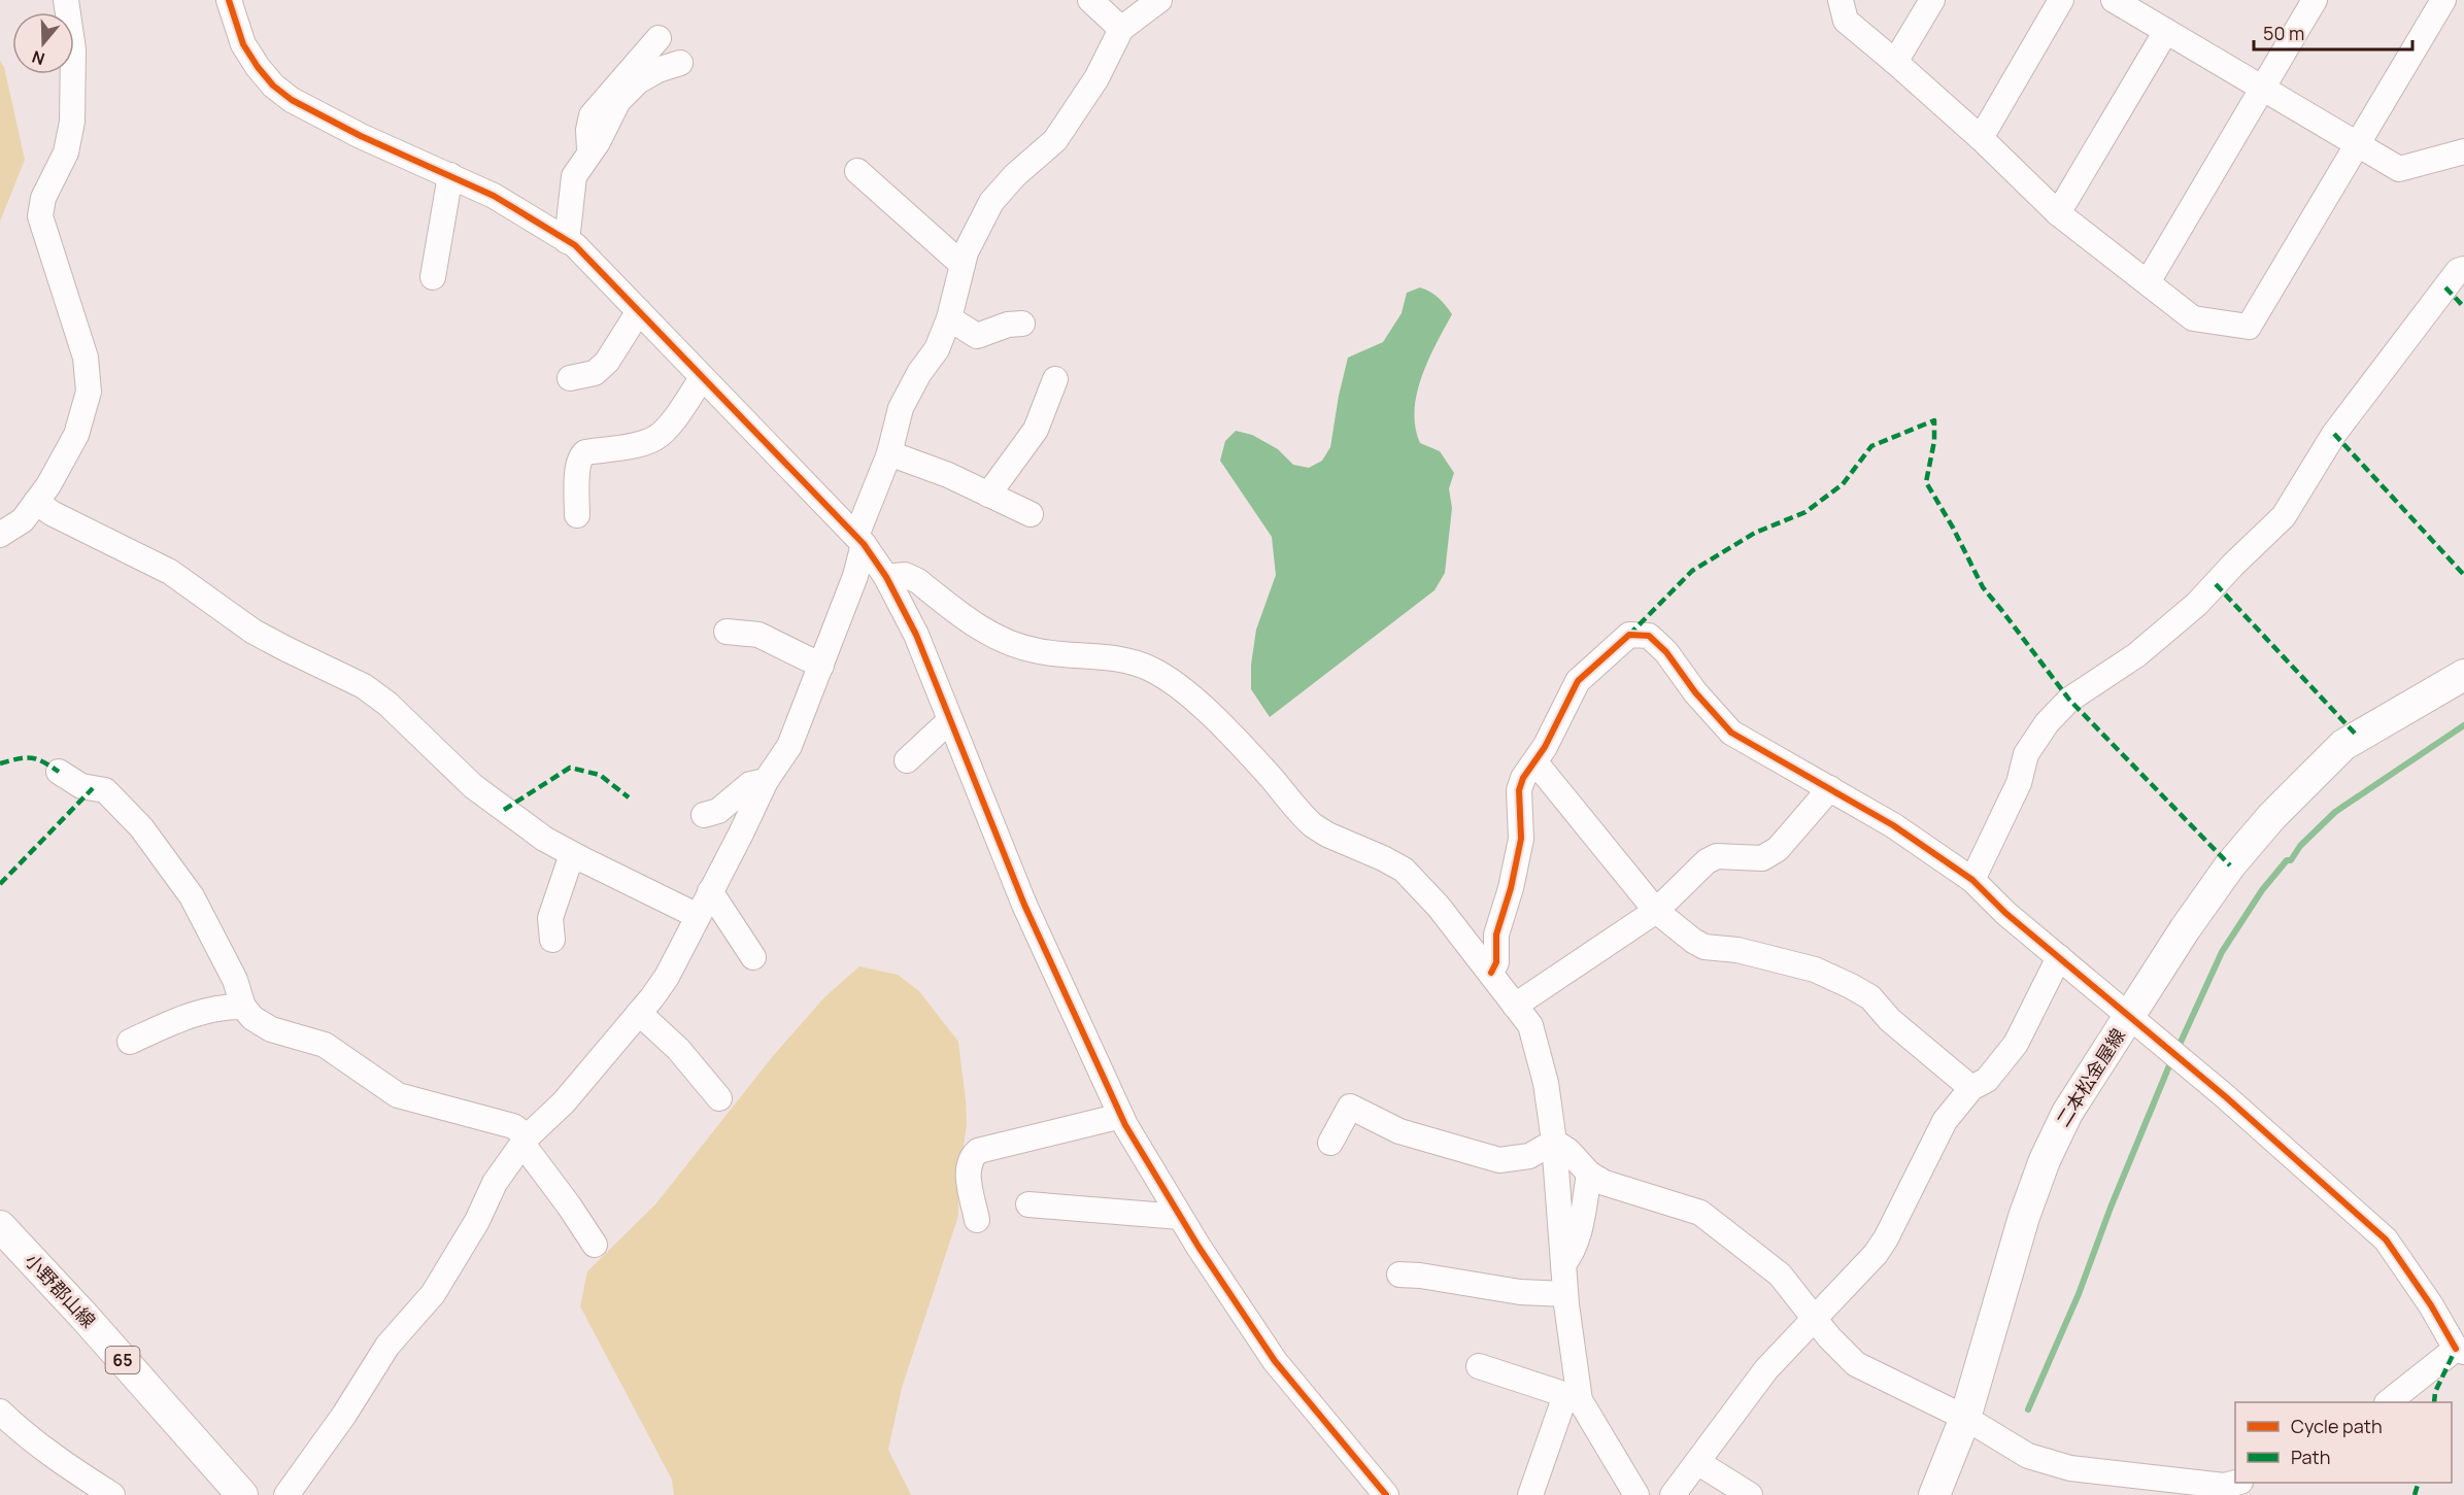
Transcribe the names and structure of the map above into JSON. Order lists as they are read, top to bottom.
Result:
{
  "streets": {
    "main road": ["二本松金屋線", "小野郡山線", "65"]
  },
  "legend": ["Cycle path", "Path"],
  "scale_bar": "50 m",
  "north": "bottom"
}
